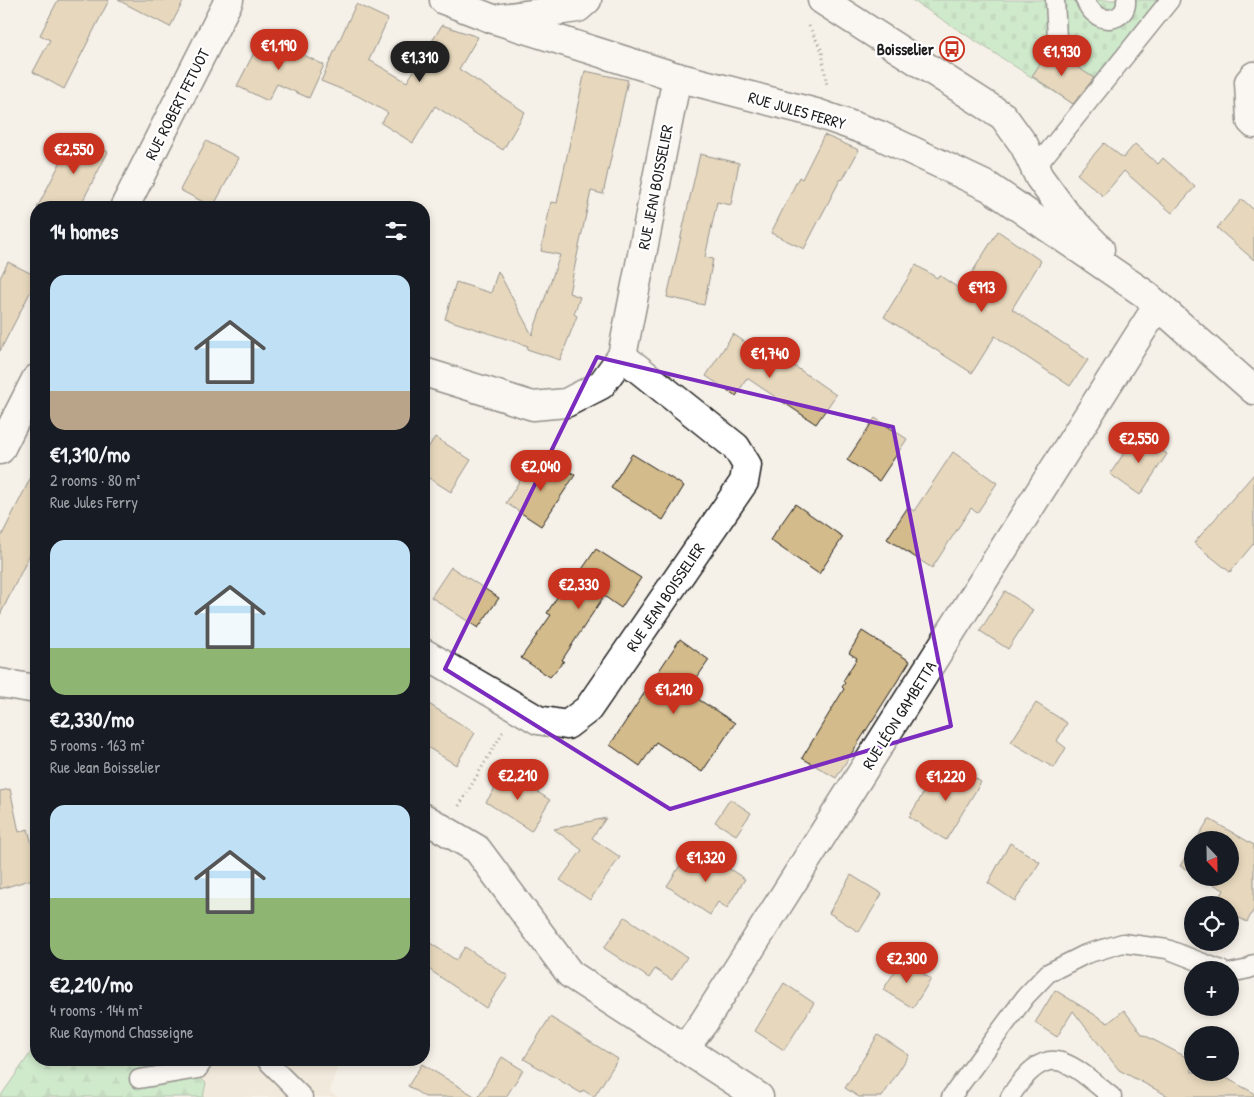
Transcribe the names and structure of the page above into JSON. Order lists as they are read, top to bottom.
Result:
{
  "streets": {
    "street": [
      "RUE ROBERT FETUOT",
      "RUE JULES FERRY",
      "RUE JEAN BOISSELIER",
      "RUE LÉON GAMBETTA"
    ]
  },
  "crossings": [
    ["RUE JULES FERRY", "RUE JEAN BOISSELIER"],
    ["RUE JULES FERRY", "RUE LÉON GAMBETTA"]
  ],
  "places": {
    "bus stop": ["Boisselier"]
  },
  "north": "bottom",
  "page": {
    "price": [
      "€1,190",
      "€1,930",
      "€1,310",
      "€2,550",
      "€913",
      "€1,740",
      "€2,550",
      "€2,040",
      "€2,330",
      "€1,210",
      "€2,210",
      "€1,220",
      "€1,320",
      "€2,300"
    ],
    "heading": "14 homes",
    "list": [
      {
        "name": "€1,310/mo",
        "note": "2 rooms · 80 m² · Rue Jules Ferry"
      },
      {
        "name": "€2,330/mo",
        "note": "5 rooms · 163 m² · Rue Jean Boisselier"
      },
      {
        "name": "€2,210/mo",
        "note": "4 rooms · 144 m² · Rue Raymond Chasseigne"
      }
    ],
    "map_buttons": ["+", "−"]
  }
}
